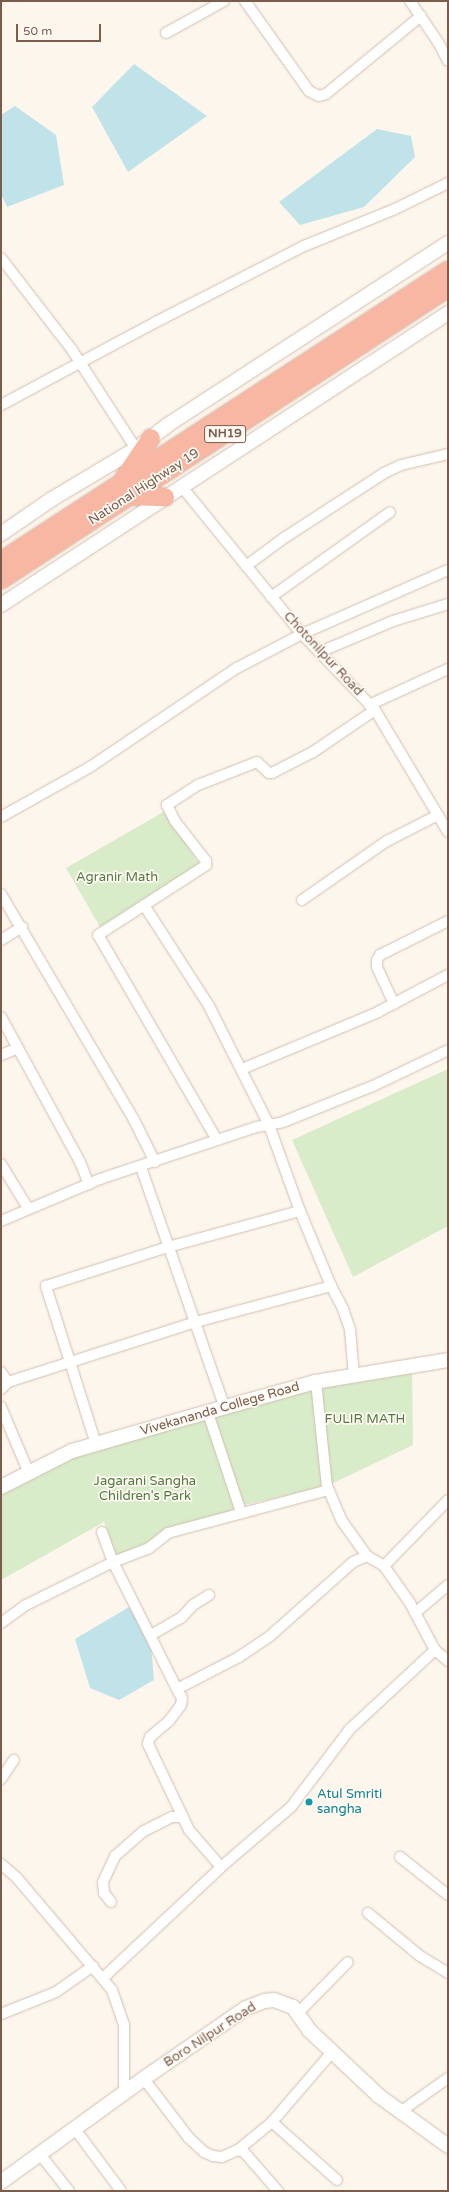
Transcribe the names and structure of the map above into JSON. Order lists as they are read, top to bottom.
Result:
{
  "streets": {
    "highway": ["NH19", "National Highway 19"],
    "main road": ["Vivekananda College Road", "Boro Nilpur Road"],
    "street": ["Chotonilpur Road"]
  },
  "crossings": [
    ["NH19", "National Highway 19"]
  ],
  "parks": ["Agranir Math", "FULIR MATH", "Jagarani Sangha Children's Park"],
  "places": ["Atul Smriti sangha"],
  "scale_bar": "50 m"
}
